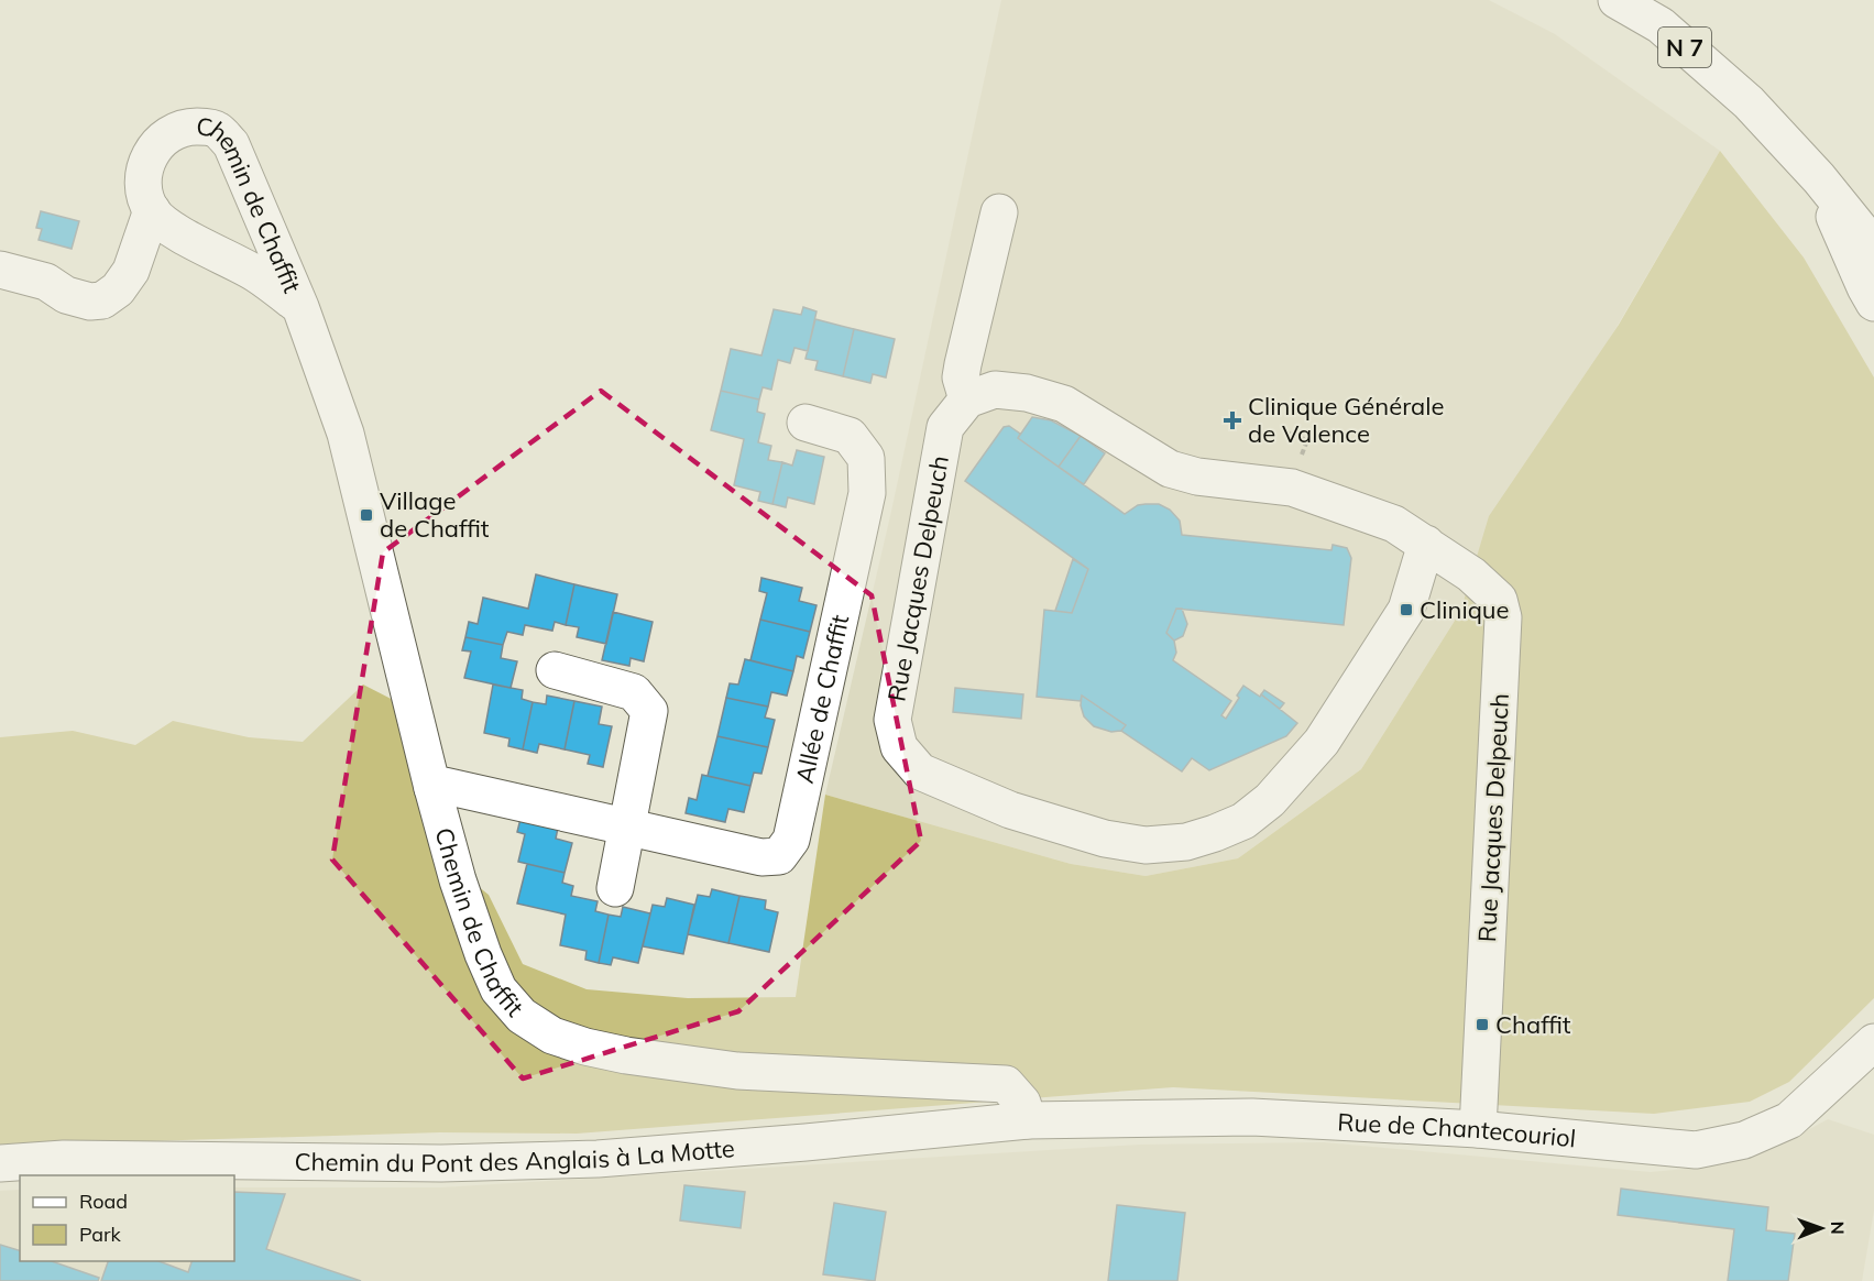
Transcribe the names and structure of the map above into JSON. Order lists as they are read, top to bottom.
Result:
{
  "streets": {
    "street": [
      "N 7",
      "Chemin de Chaffit",
      "Rue Jacques Delpeuch",
      "Allée de Chaffit",
      "Rue de Chantecouriol",
      "Chemin du Pont des Anglais à La Motte"
    ]
  },
  "crossings": [
    ["Chemin de Chaffit", "Allée de Chaffit"],
    ["Chemin de Chaffit", "Rue de Chantecouriol"],
    ["Chemin de Chaffit", "Chemin du Pont des Anglais à La Motte"],
    ["Rue Jacques Delpeuch", "Rue de Chantecouriol"],
    ["Rue de Chantecouriol", "Chemin du Pont des Anglais à La Motte"]
  ],
  "places": {
    "health": ["Clinique Générale de Valence"],
    "transit": ["Village de Chaffit", "Clinique", "Chaffit"]
  },
  "legend": ["Road", "Park"],
  "north": "right"
}
